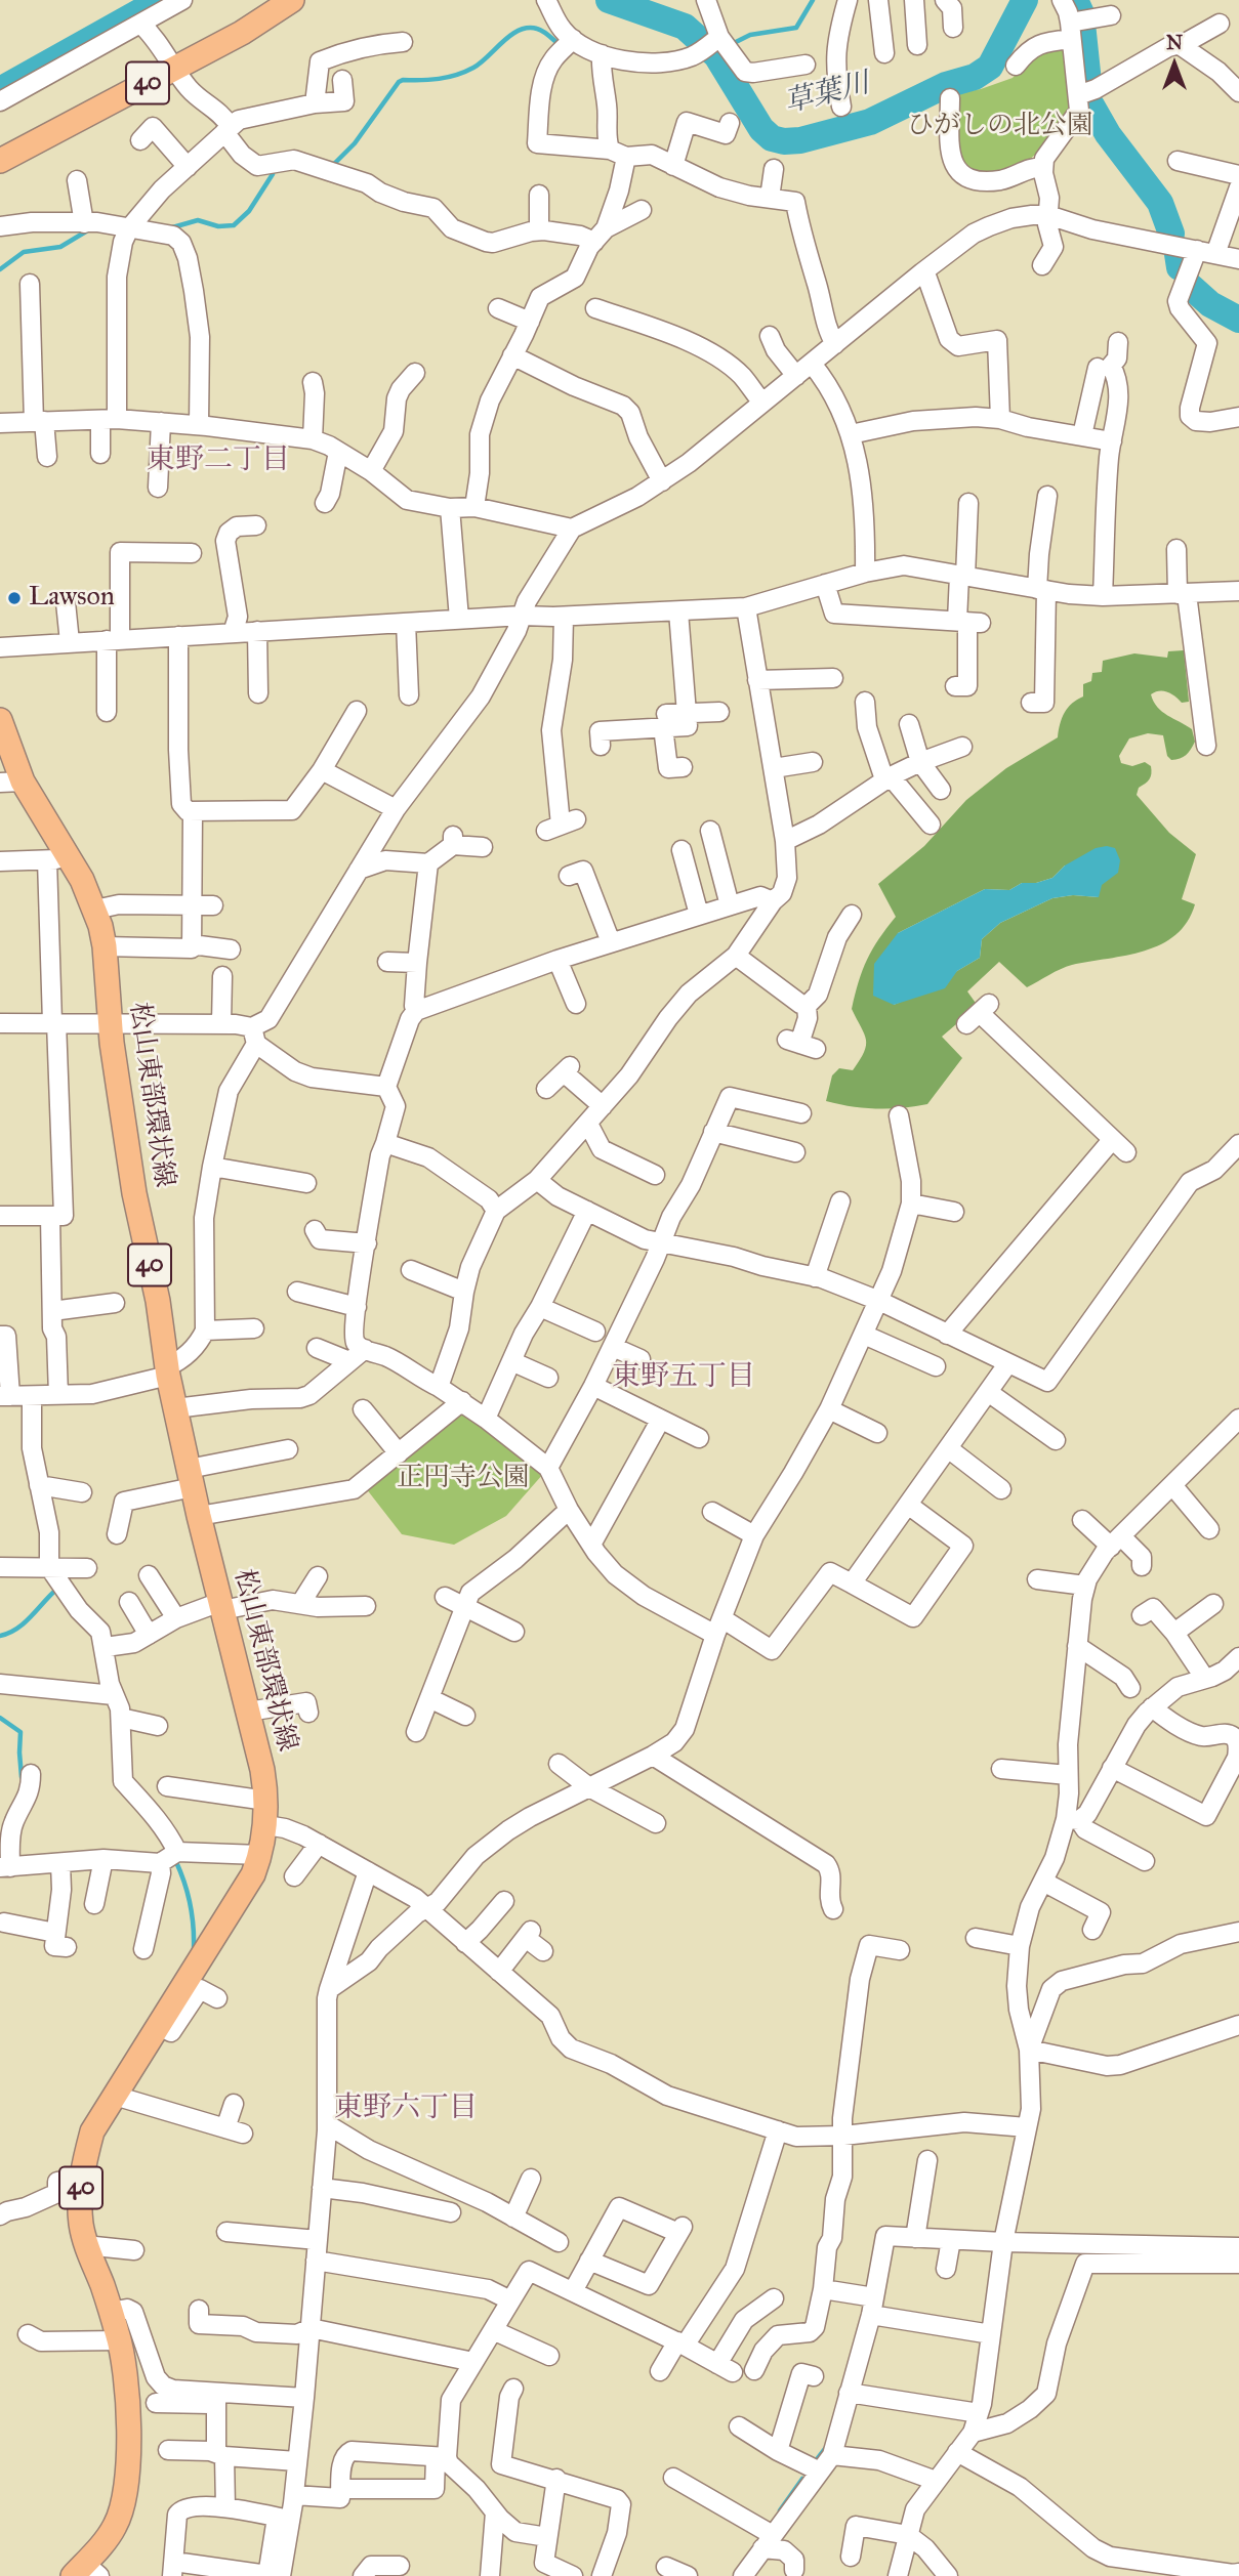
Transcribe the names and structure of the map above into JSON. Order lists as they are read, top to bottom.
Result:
{
  "streets": {
    "main road": ["40", "松山東部環状線"]
  },
  "districts": ["東野二丁目", "東野五丁目", "東野六丁目"],
  "water": ["草葉川"],
  "parks": ["ひがしの北公園", "正円寺公園"],
  "places": ["Lawson"],
  "north": "top"
}
